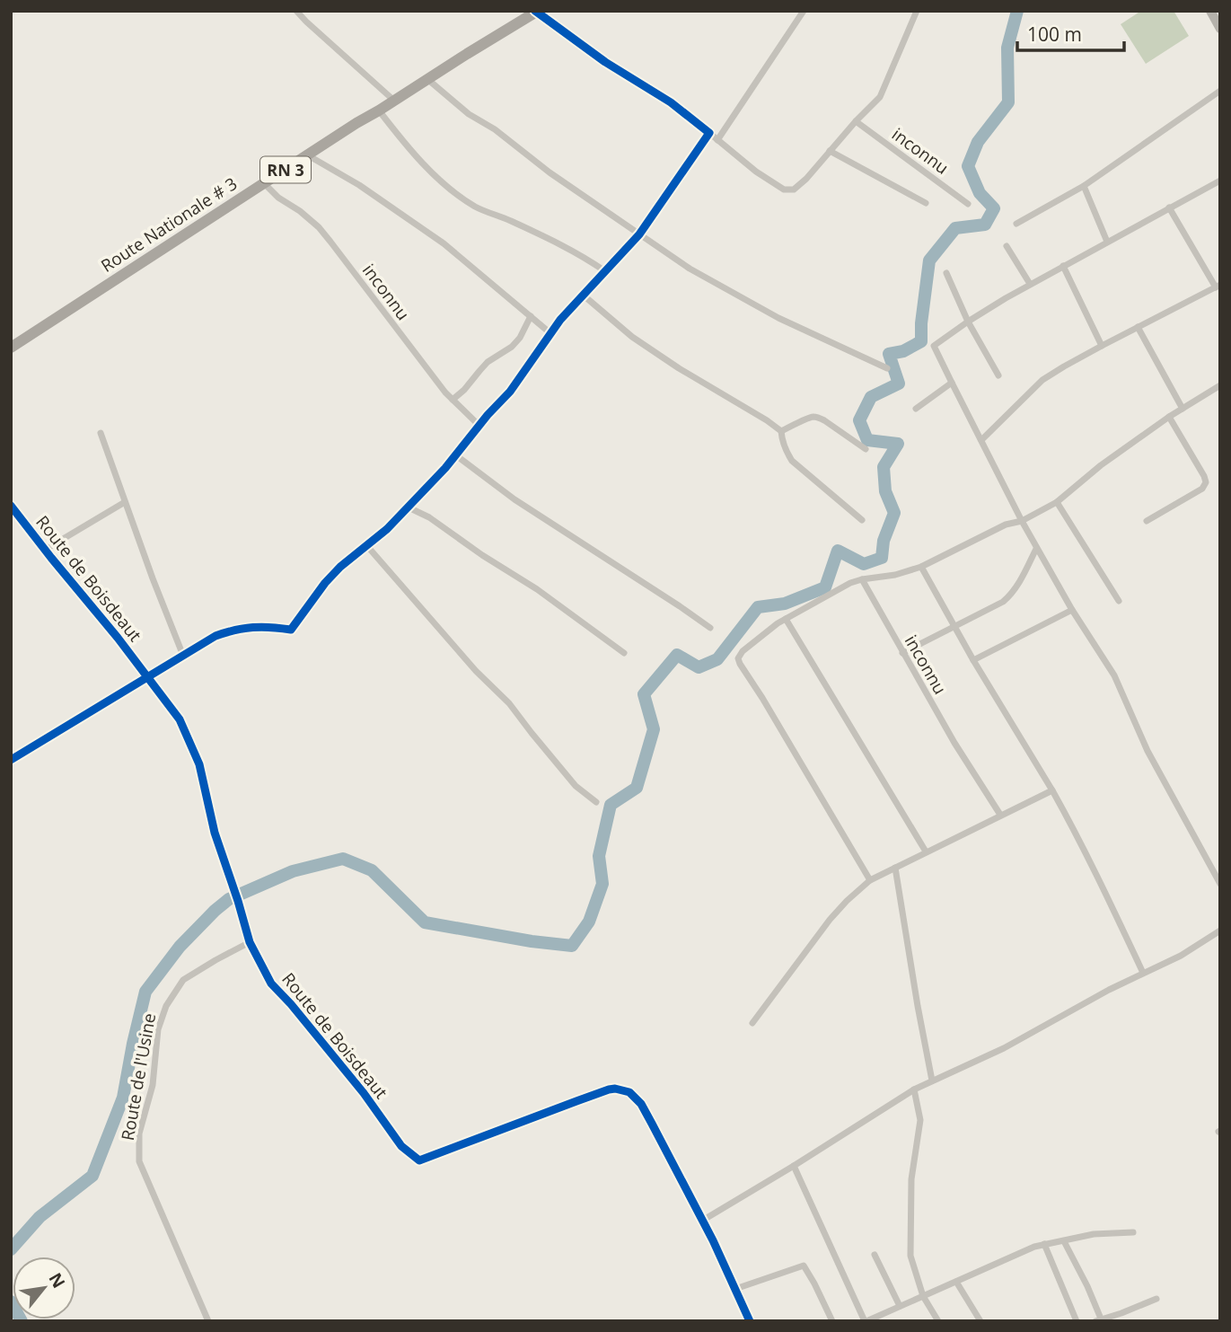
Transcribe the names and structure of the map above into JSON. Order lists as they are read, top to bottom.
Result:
{
  "streets": {
    "main road": ["RN 3", "Route Nationale # 3"],
    "street": ["inconnu", "Route de Boisdeaut", "Route de l'Usine"]
  },
  "crossings": [
    ["inconnu", "Route Nationale # 3"],
    ["Route de Boisdeaut", "Route de l'Usine"]
  ],
  "scale_bar": "100 m",
  "north": "top right"
}
